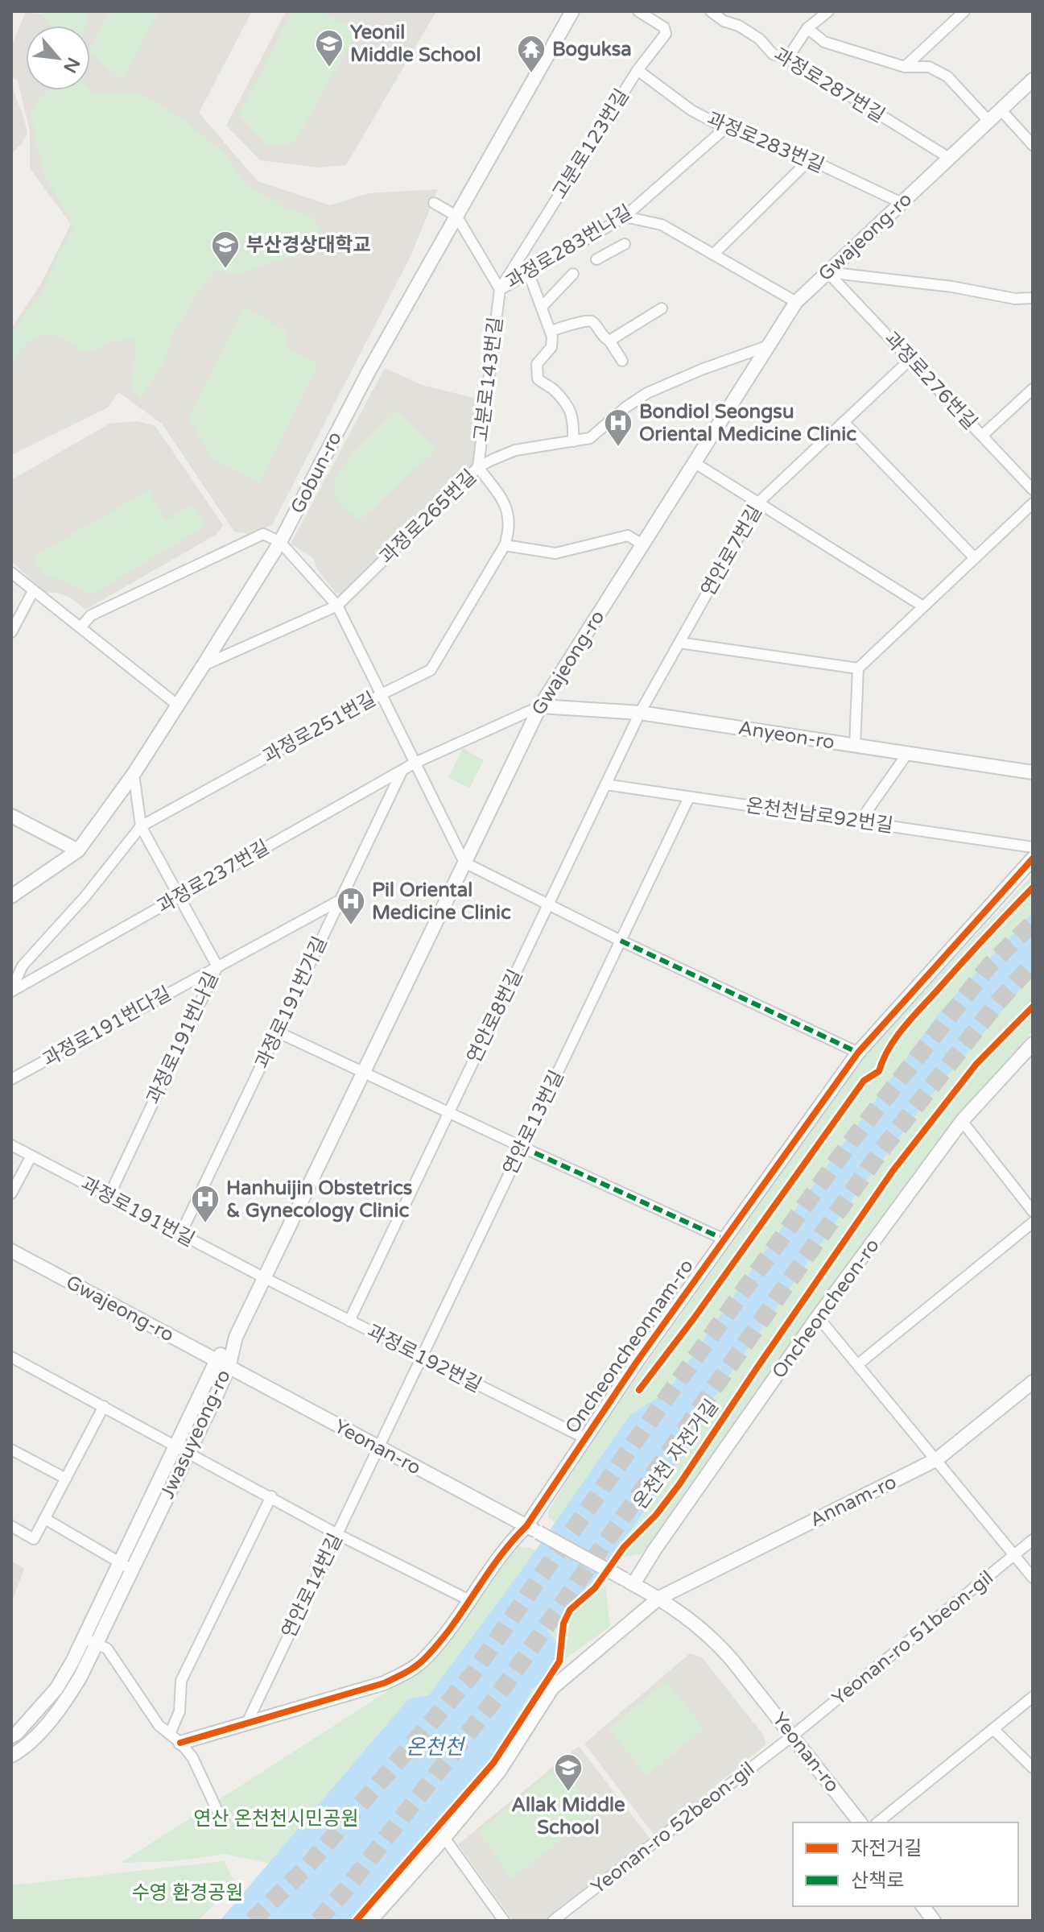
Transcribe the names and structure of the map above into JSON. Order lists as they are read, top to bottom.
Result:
{
  "streets": {
    "main road": [
      "Gwajeong-ro",
      "Gobun-ro",
      "Anyeon-ro",
      "Oncheoncheon-ro",
      "Oncheoncheonnam-ro",
      "Jwasuyeong-ro",
      "Yeonan-ro",
      "Annam-ro"
    ],
    "street": [
      "과정로287번길",
      "과정로283번길",
      "고분로123번길",
      "과정로283번나길",
      "고분로143번길",
      "과정로276번길",
      "과정로265번길",
      "연안로7번길",
      "과정로251번길",
      "온천천남로92번길",
      "과정로237번길",
      "과정로191번가길",
      "연안로8번길",
      "과정로191번다길",
      "과정로191번나길",
      "연안로13번길",
      "과정로191번길",
      "과정로192번길",
      "연안로14번길",
      "Yeonan-ro 51beon-gil",
      "Yeonan-ro 52beon-gil"
    ],
    "cycle path": ["온천천 자전거길"]
  },
  "crossings": [
    ["과정로287번길", "Gwajeong-ro"],
    ["과정로283번길", "고분로123번길"],
    ["과정로283번길", "Gwajeong-ro"],
    ["과정로283번길", "과정로283번나길"],
    ["고분로123번길", "과정로283번나길"],
    ["고분로123번길", "고분로143번길"],
    ["Gwajeong-ro", "과정로276번길"],
    ["Gwajeong-ro", "과정로265번길"],
    ["Gwajeong-ro", "Anyeon-ro"],
    ["Gwajeong-ro", "과정로237번길"],
    ["Gwajeong-ro", "과정로191번길"],
    ["Gwajeong-ro", "과정로192번길"],
    ["Gwajeong-ro", "Jwasuyeong-ro"],
    ["Gwajeong-ro", "Yeonan-ro"],
    ["과정로283번나길", "고분로143번길"],
    ["고분로143번길", "Gobun-ro"],
    ["고분로143번길", "과정로265번길"],
    ["고분로143번길", "과정로251번길"],
    ["과정로276번길", "연안로7번길"],
    ["Gobun-ro", "과정로265번길"],
    ["Gobun-ro", "과정로191번나길"],
    ["연안로7번길", "Anyeon-ro"],
    ["연안로7번길", "연안로8번길"],
    ["과정로251번길", "과정로237번길"],
    ["과정로251번길", "과정로191번나길"],
    ["Anyeon-ro", "과정로237번길"],
    ["Anyeon-ro", "연안로8번길"],
    ["온천천남로92번길", "연안로8번길"],
    ["온천천남로92번길", "연안로13번길"],
    ["과정로237번길", "과정로191번가길"],
    ["과정로237번길", "과정로191번나길"],
    ["과정로191번가길", "과정로191번다길"],
    ["과정로191번가길", "과정로191번길"],
    ["연안로8번길", "과정로192번길"],
    ["과정로191번다길", "과정로191번나길"],
    ["과정로191번나길", "과정로191번길"],
    ["연안로13번길", "과정로192번길"],
    ["연안로13번길", "Yeonan-ro"],
    ["연안로13번길", "연안로14번길"],
    ["과정로191번길", "과정로192번길"],
    ["Oncheoncheon-ro", "Yeonan-ro"],
    ["Oncheoncheonnam-ro", "과정로192번길"],
    ["Oncheoncheonnam-ro", "Yeonan-ro"],
    ["Oncheoncheonnam-ro", "연안로14번길"],
    ["Jwasuyeong-ro", "Yeonan-ro"],
    ["Yeonan-ro", "Annam-ro"],
    ["Yeonan-ro", "연안로14번길"],
    ["Yeonan-ro", "Yeonan-ro 51beon-gil"],
    ["Yeonan-ro", "Yeonan-ro 52beon-gil"],
    ["Yeonan-ro 51beon-gil", "Yeonan-ro 52beon-gil"]
  ],
  "water": ["온천천"],
  "parks": ["연산 온천천시민공원", "수영 환경공원"],
  "places": {
    "school or university": ["Yeonil Middle School", "부산경상대학교", "Allak Middle School"],
    "temple": ["Boguksa"],
    "hospital": ["Bondiol Seongsu Oriental Medicine Clinic", "Pil Oriental Medicine Clinic", "Hanhuijin Obstetrics & Gynecology Clinic"]
  },
  "legend": ["자전거길", "산책로"],
  "north": "bottom right"
}
